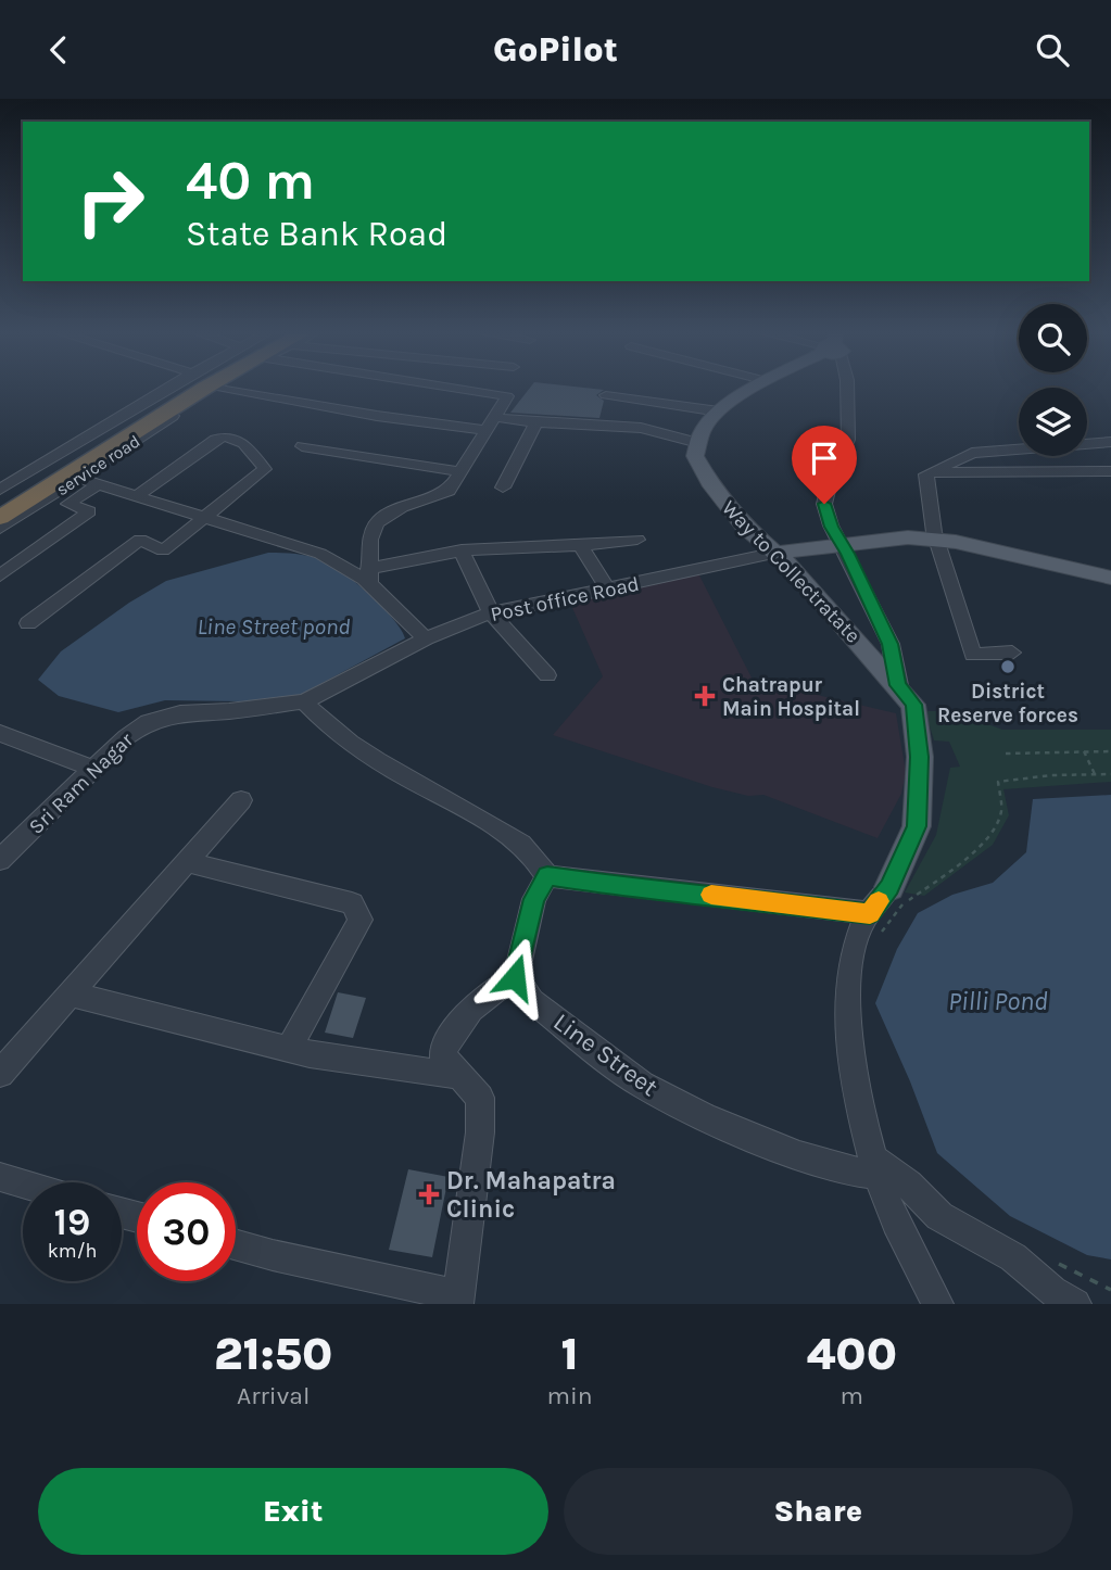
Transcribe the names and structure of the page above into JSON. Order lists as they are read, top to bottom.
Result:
{
  "streets": {
    "main road": ["Way to Collectratate", "Post office Road"],
    "street": ["service road", "Sri Ram Nagar", "Line Street"]
  },
  "crossings": [
    ["Way to Collectratate", "Post office Road"],
    ["Post office Road", "Sri Ram Nagar"]
  ],
  "water": ["Line Street pond", "Pilli Pond"],
  "places": {
    "other": ["District Reserve forces"],
    "health": ["Chatrapur Main Hospital", "Dr. Mahapatra Clinic"]
  },
  "page": {
    "header": "GoPilot",
    "turn": ["40 m", "State Bank Road"],
    "speed": "19 km/h",
    "limit": "30",
    "eta": [
      "21:50",
      "Arrival",
      "1",
      "min",
      "400",
      "m"
    ],
    "buttons": ["Exit", "Share"]
  }
}
